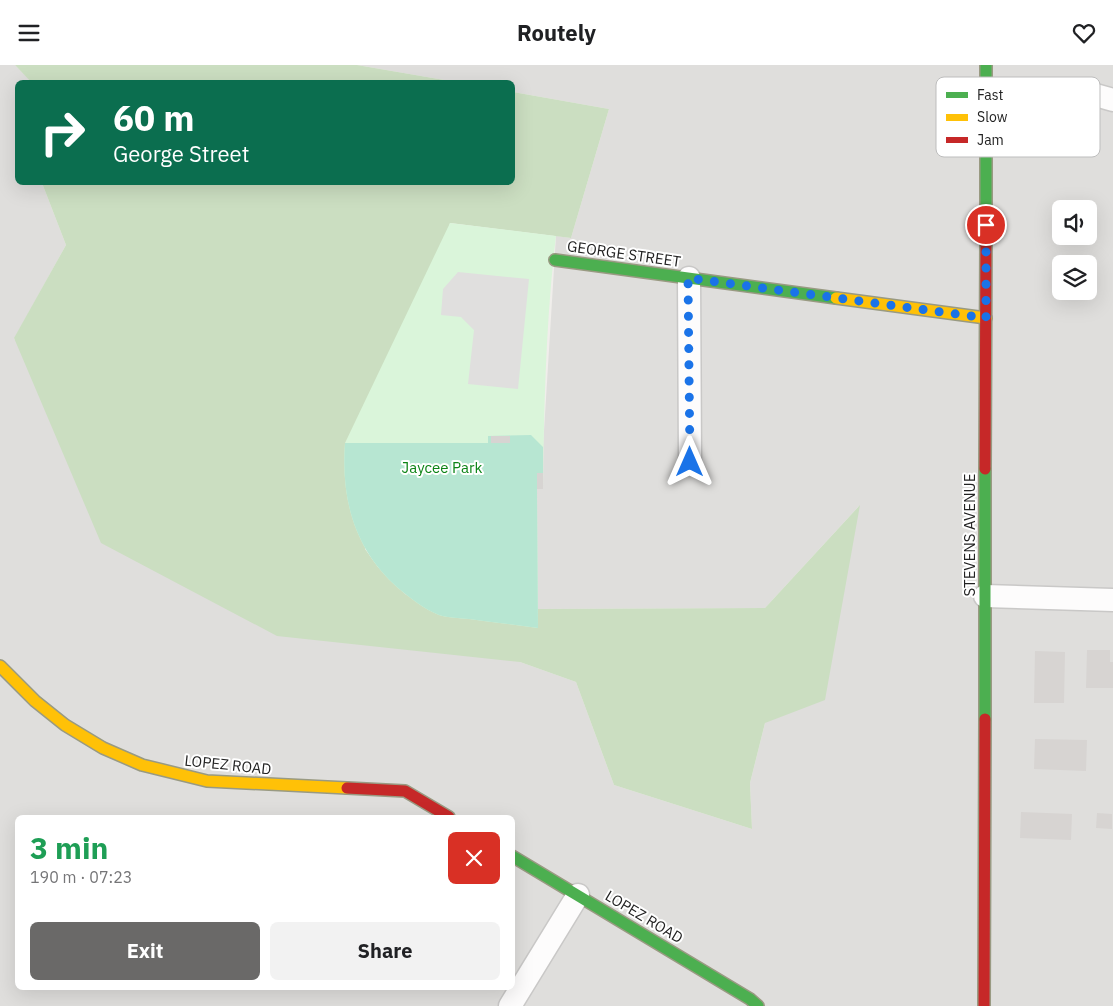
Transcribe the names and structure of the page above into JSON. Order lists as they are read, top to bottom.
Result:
{
  "streets": {
    "street": ["GEORGE STREET", "STEVENS AVENUE", "LOPEZ ROAD"]
  },
  "crossings": [
    ["GEORGE STREET", "STEVENS AVENUE"]
  ],
  "parks": ["Jaycee Park"],
  "legend": ["Fast", "Slow", "Jam"],
  "page": {
    "header": "Routely",
    "turn": ["60 m", "George Street"],
    "heading": ["3 min", "190 m · 07:23"],
    "buttons": ["Exit", "Share"]
  }
}
